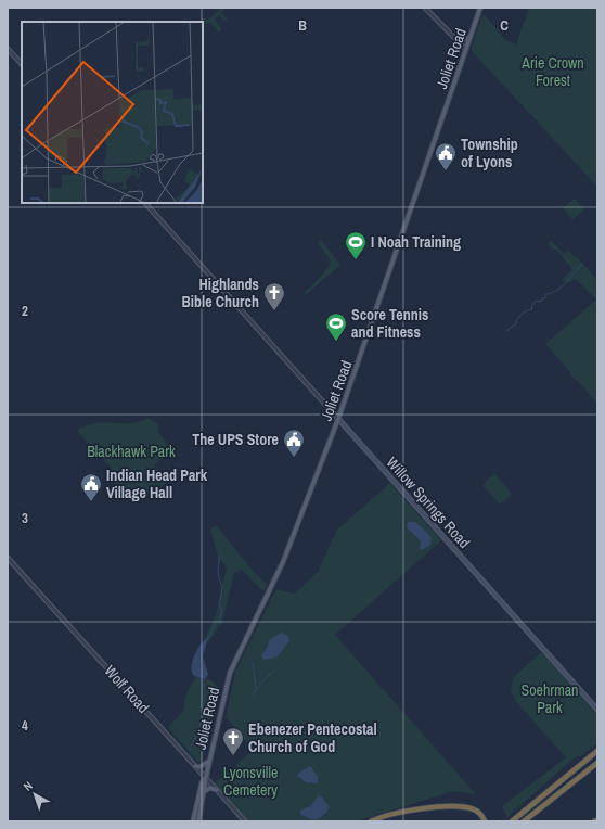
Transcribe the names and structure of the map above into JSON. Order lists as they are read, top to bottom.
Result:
{
  "streets": {
    "main road": ["Joliet Road", "Willow Springs Road"],
    "street": ["Wolf Road"]
  },
  "crossings": [
    ["Joliet Road", "Willow Springs Road"],
    ["Joliet Road", "Wolf Road"]
  ],
  "parks": [
    "Arie Crown Forest",
    "Blackhawk Park",
    "Soehrman Park",
    "Lyonsville Cemetery"
  ],
  "places": {
    "public building": ["Township of Lyons", "The UPS Store", "Indian Head Park Village Hall"],
    "sports": ["I Noah Training", "Score Tennis and Fitness"],
    "church": ["Highlands Bible Church", "Ebenezer Pentecostal Church of God"]
  },
  "north": "top left",
  "grid": {
    "columns": ["B", "C"],
    "rows": ["2", "3", "4"]
  }
}
